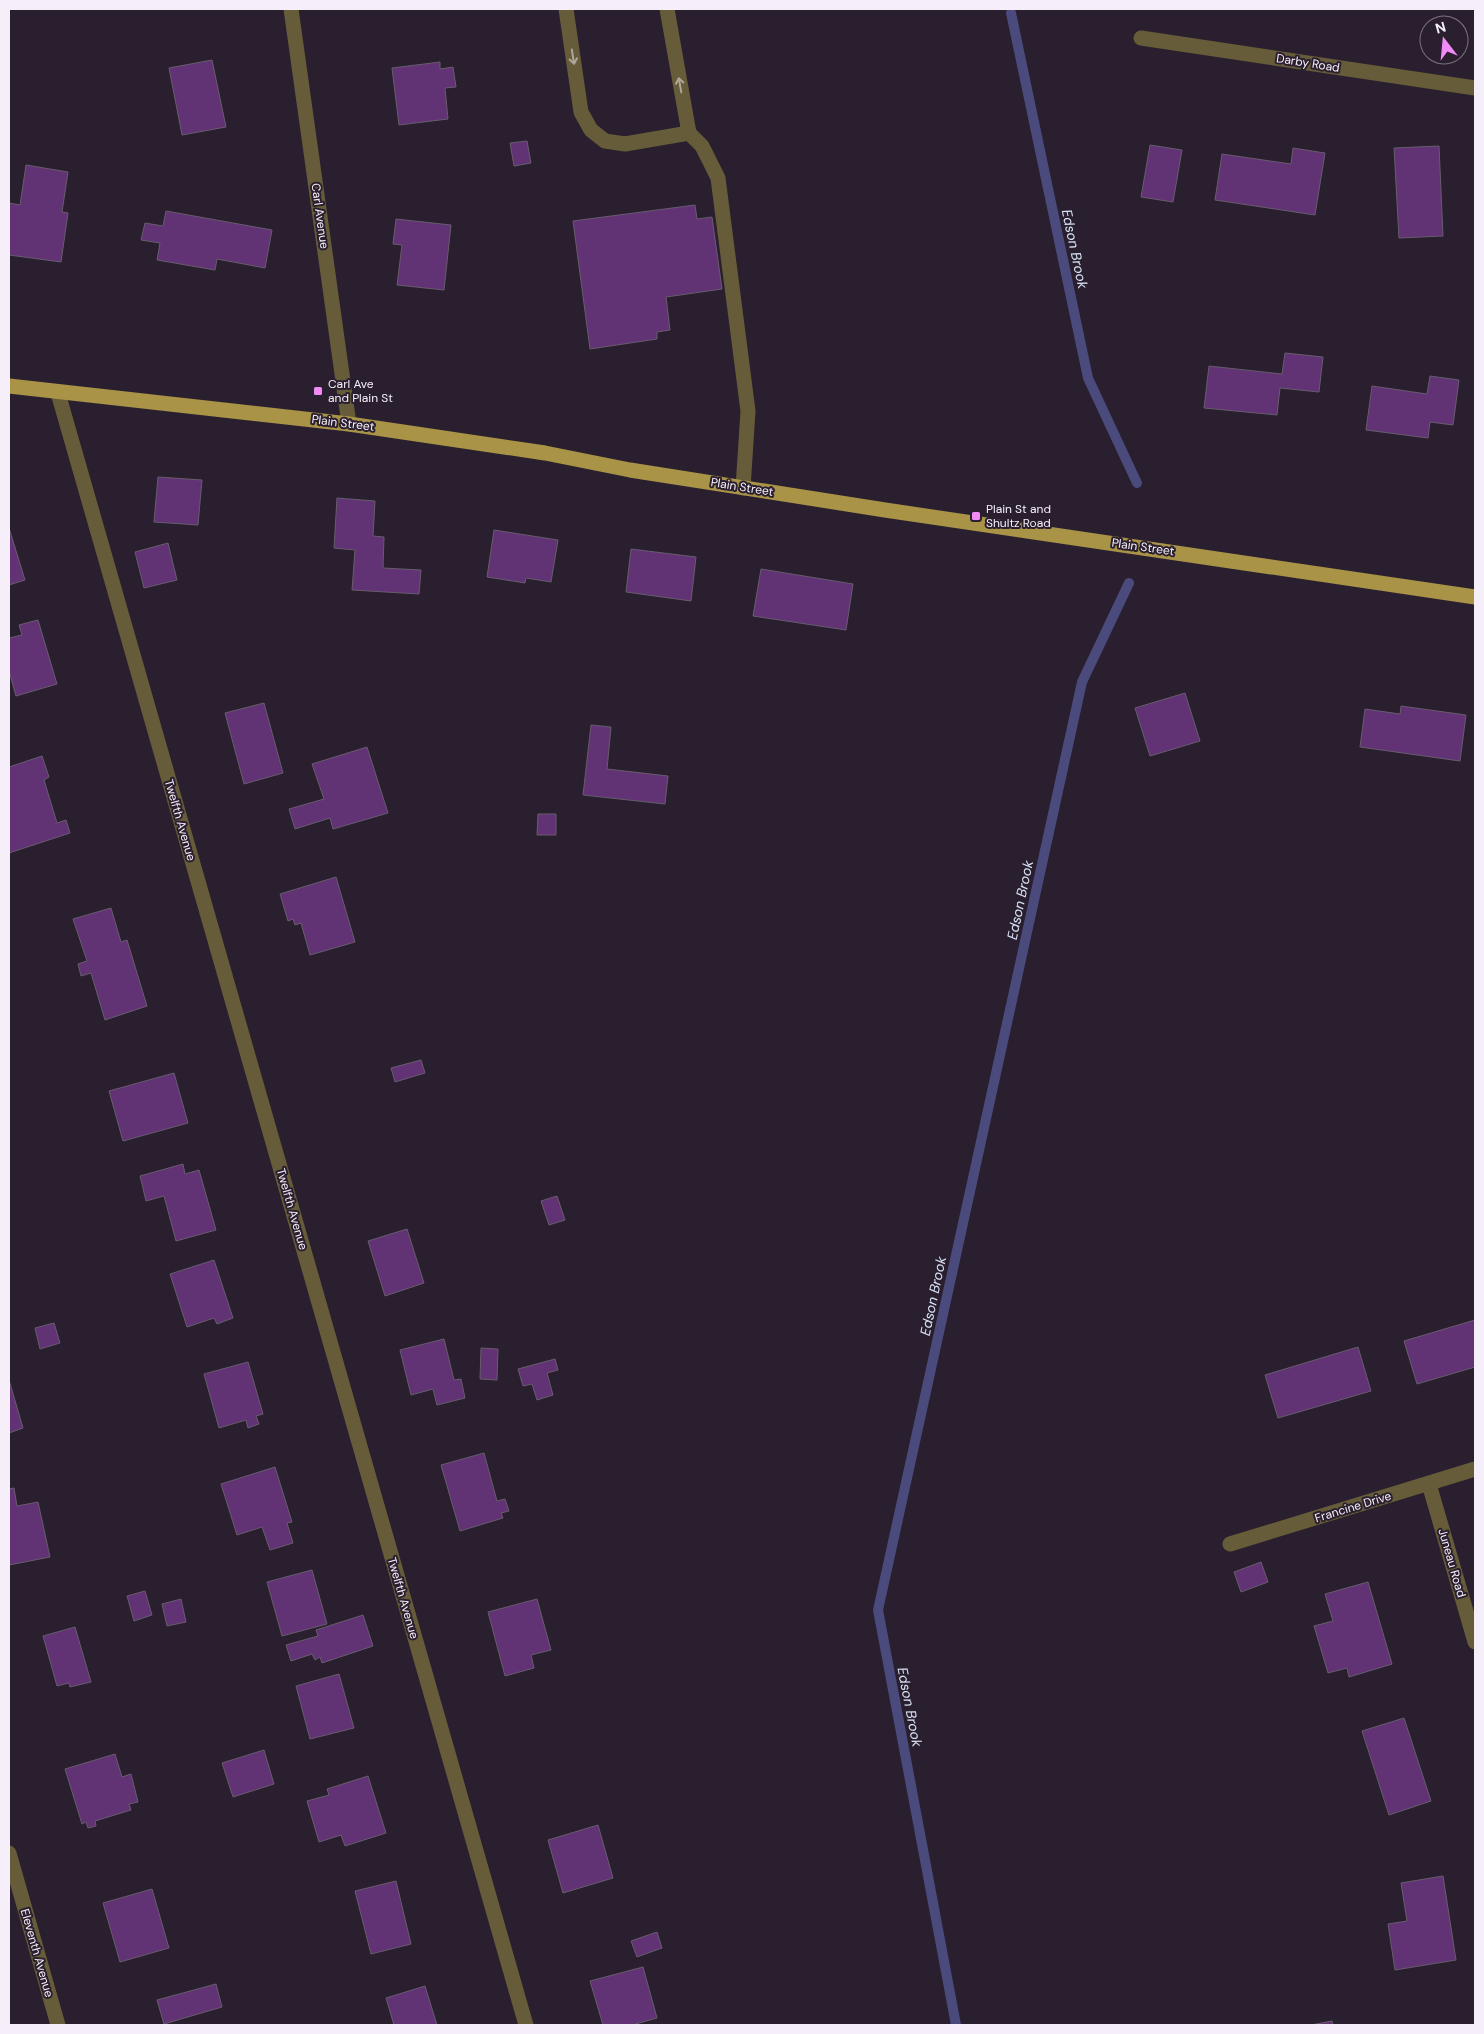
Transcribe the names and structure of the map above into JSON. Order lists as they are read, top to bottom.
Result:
{
  "streets": {
    "main road": ["Plain Street"],
    "street": [
      "Darby Road",
      "Carl Avenue",
      "Twelfth Avenue",
      "Francine Drive",
      "Juneau Road",
      "Eleventh Avenue"
    ]
  },
  "crossings": [
    ["Carl Avenue", "Plain Street"],
    ["Plain Street", "Twelfth Avenue"],
    ["Francine Drive", "Juneau Road"]
  ],
  "water": ["Edson Brook"],
  "places": {
    "transit": ["Carl Ave and Plain St", "Plain St and Shultz Road"]
  },
  "north": "top"
}
